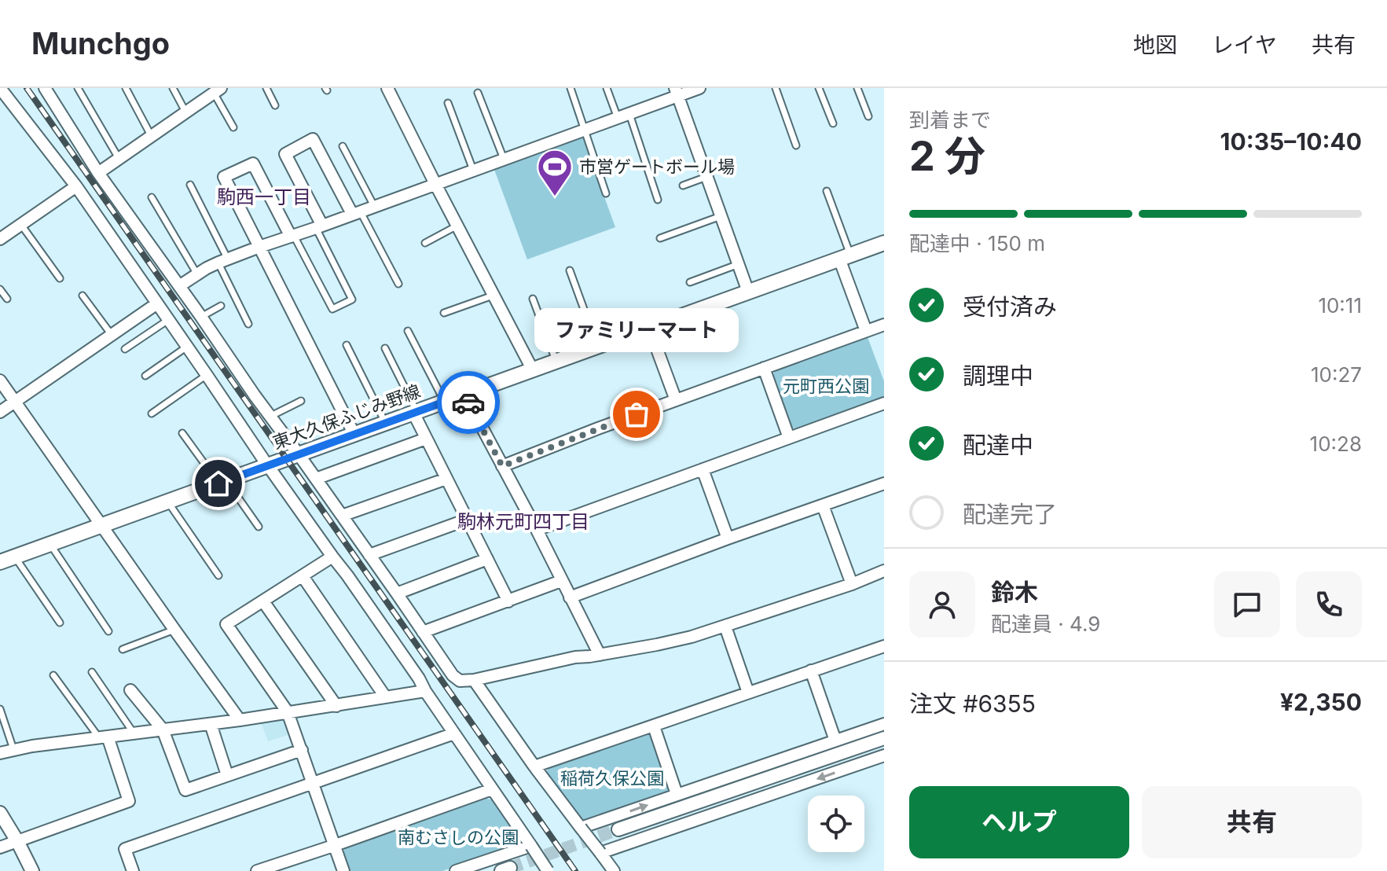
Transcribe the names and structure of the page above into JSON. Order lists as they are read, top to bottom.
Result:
{
  "streets": {
    "main road": ["東大久保ふじみ野線"]
  },
  "districts": ["駒西一丁目", "駒林元町四丁目"],
  "parks": ["元町西公園", "稲荷久保公園", "南むさしの公園"],
  "places": {
    "sports": ["市営ゲートボール場"],
    "other": ["ファミリーマート"]
  },
  "page": {
    "header": "Munchgo",
    "nav": ["地図", "レイヤ", "共有"],
    "heading": ["2 分", "到着まで", "10:35–10:40"],
    "panel": [
      "鈴木",
      "配達員 · 4.9",
      "注文 #6355",
      "¥2,350"
    ],
    "bar": "配達中 · 150 m",
    "list": [
      ["受付済み", "10:11"],
      ["調理中", "10:27"],
      ["配達中", "10:28"],
      "配達完了"
    ],
    "bubble": "ファミリーマート",
    "buttons": ["ヘルプ", "共有"]
  }
}
